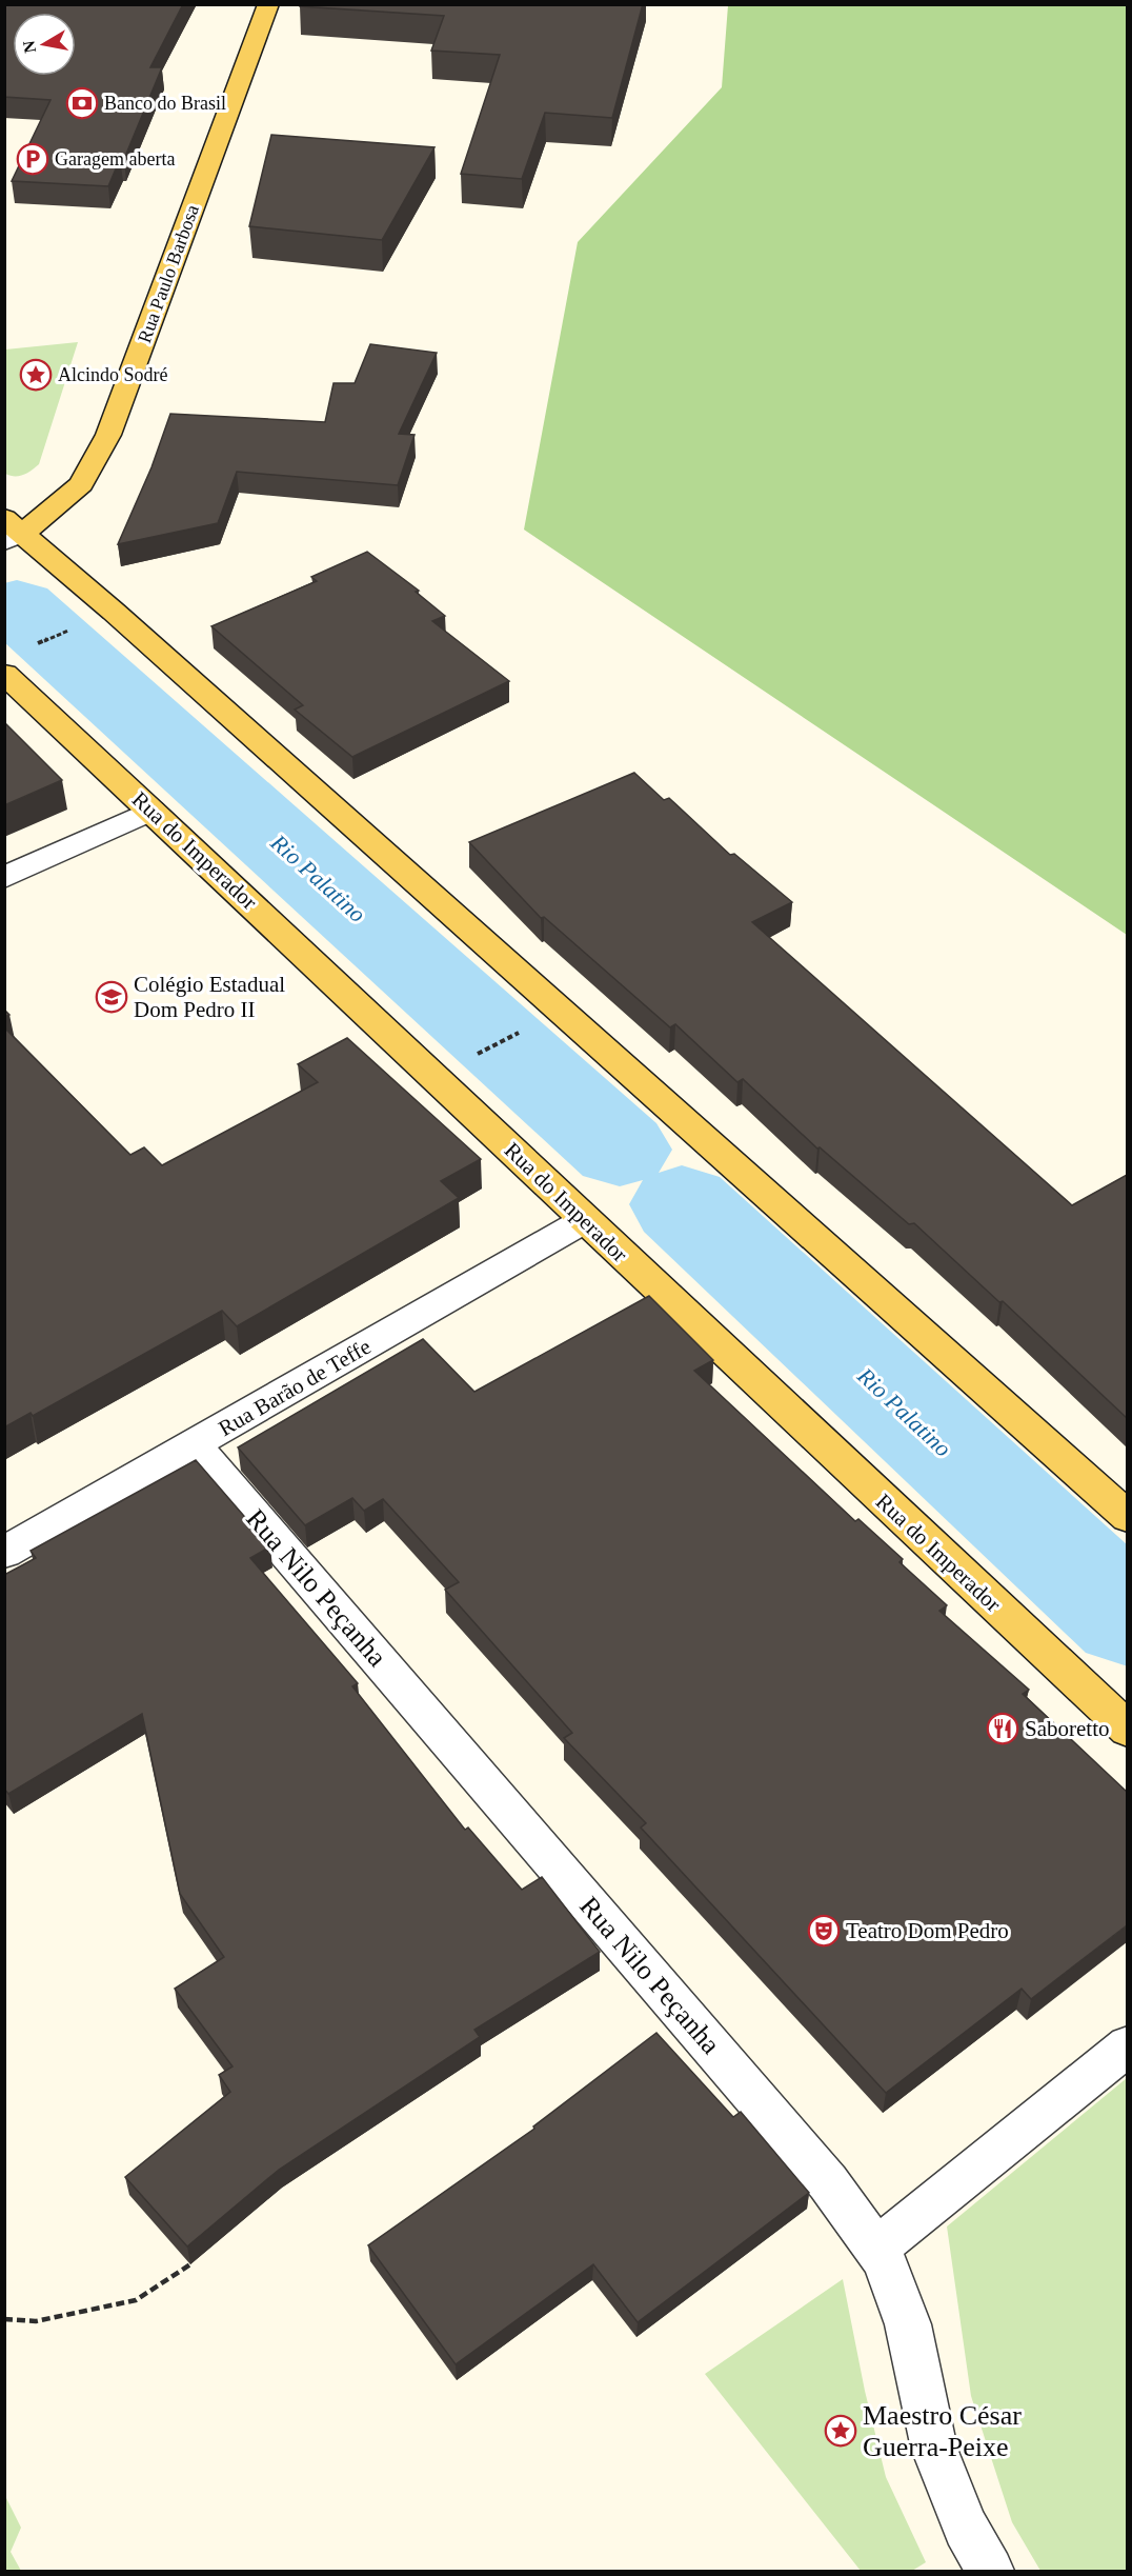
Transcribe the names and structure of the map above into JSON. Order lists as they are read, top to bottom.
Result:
{
  "streets": {
    "main road": ["Rua Paulo Barbosa", "Rua do Imperador"],
    "street": ["Rua Barão de Teffe", "Rua Nilo Peçanha"]
  },
  "crossings": [
    ["Rua do Imperador", "Rua Barão de Teffe"],
    ["Rua Barão de Teffe", "Rua Nilo Peçanha"]
  ],
  "water": ["Rio Palatino"],
  "places": {
    "bank": ["Banco do Brasil"],
    "parking": ["Garagem aberta"],
    "place": ["Alcindo Sodré", "Maestro César Guerra-Peixe"],
    "school or university": ["Colégio Estadual Dom Pedro II"],
    "restaurant": ["Saboretto"],
    "theatre": ["Teatro Dom Pedro"]
  },
  "north": "left"
}
